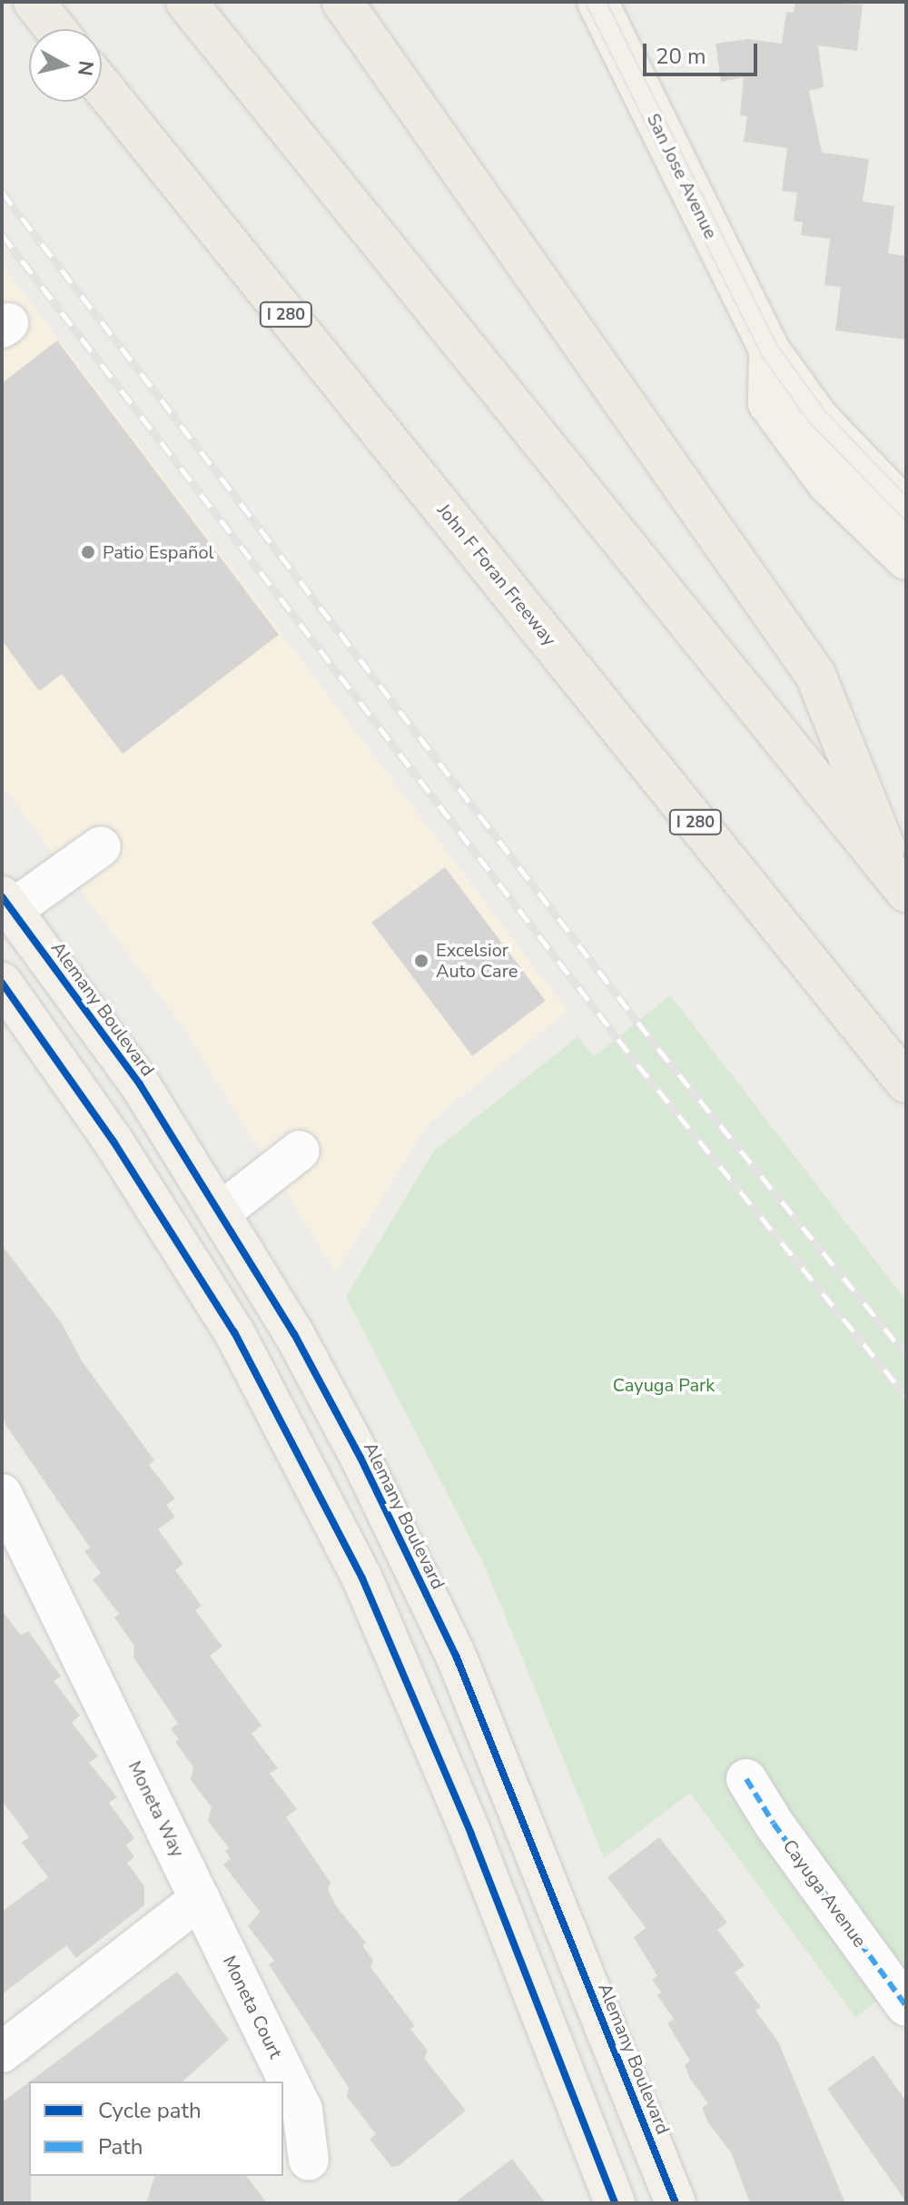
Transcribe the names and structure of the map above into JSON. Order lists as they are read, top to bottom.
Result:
{
  "streets": {
    "highway": ["I 280", "John F Foran Freeway"],
    "main road": ["San Jose Avenue", "Alemany Boulevard"],
    "street": ["Moneta Way", "Cayuga Avenue", "Moneta Court"]
  },
  "crossings": [
    ["Moneta Way", "Moneta Court"]
  ],
  "parks": ["Cayuga Park"],
  "places": ["Patio Español", "Excelsior Auto Care"],
  "legend": ["Cycle path", "Path"],
  "scale_bar": "20 m",
  "north": "right"
}
